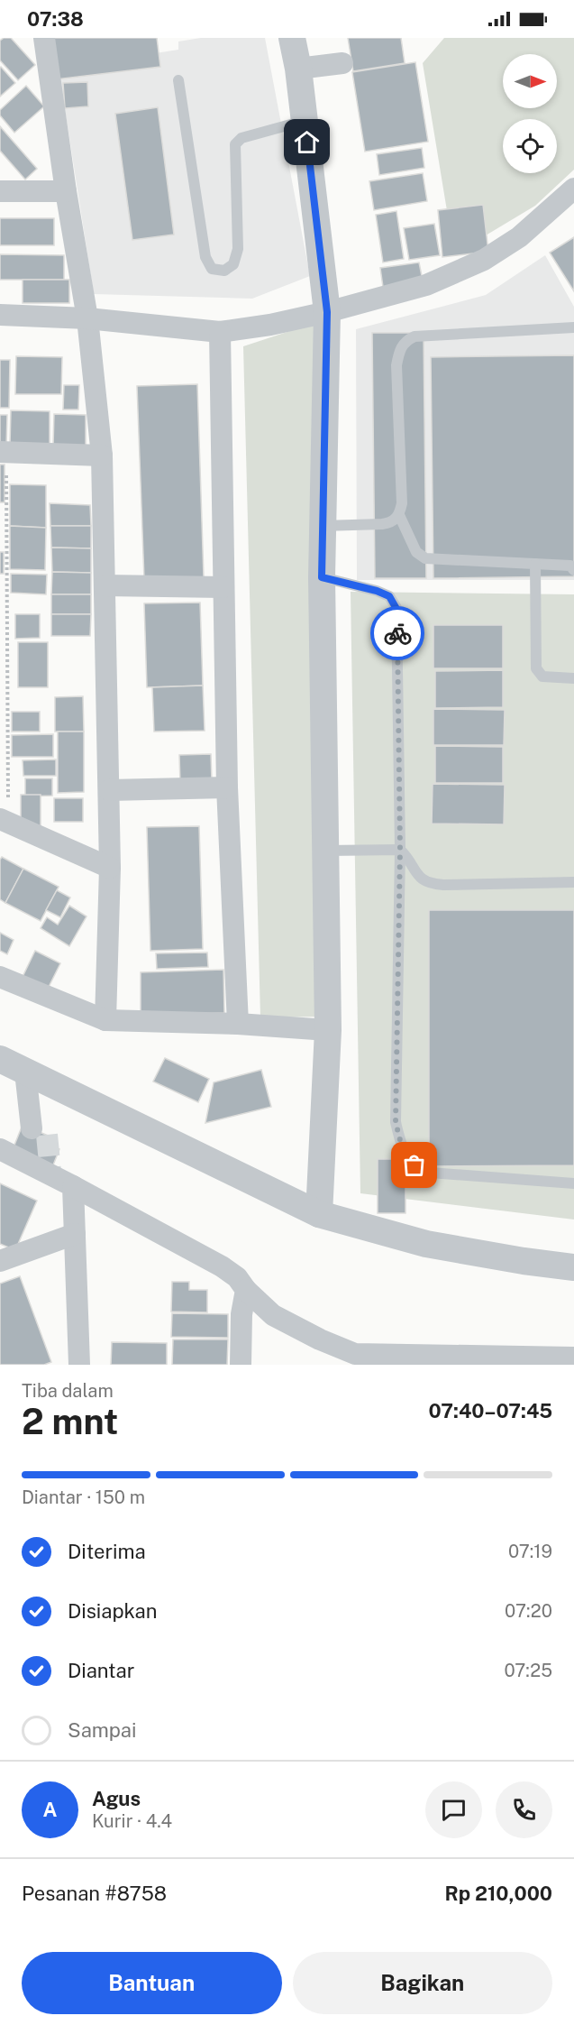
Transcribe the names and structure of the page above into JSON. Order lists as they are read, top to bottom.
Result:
{
  "north": "right",
  "page": {
    "status": "07:38",
    "heading": ["2 mnt", "Tiba dalam", "07:40–07:45"],
    "panel": [
      "Agus",
      "Kurir · 4.4",
      "Pesanan #8758",
      "Rp 210,000"
    ],
    "bar": "Diantar · 150 m",
    "list": [
      ["Diterima", "07:19"],
      ["Disiapkan", "07:20"],
      ["Diantar", "07:25"],
      "Sampai"
    ],
    "round": "A",
    "buttons": ["Bantuan", "Bagikan"]
  }
}
